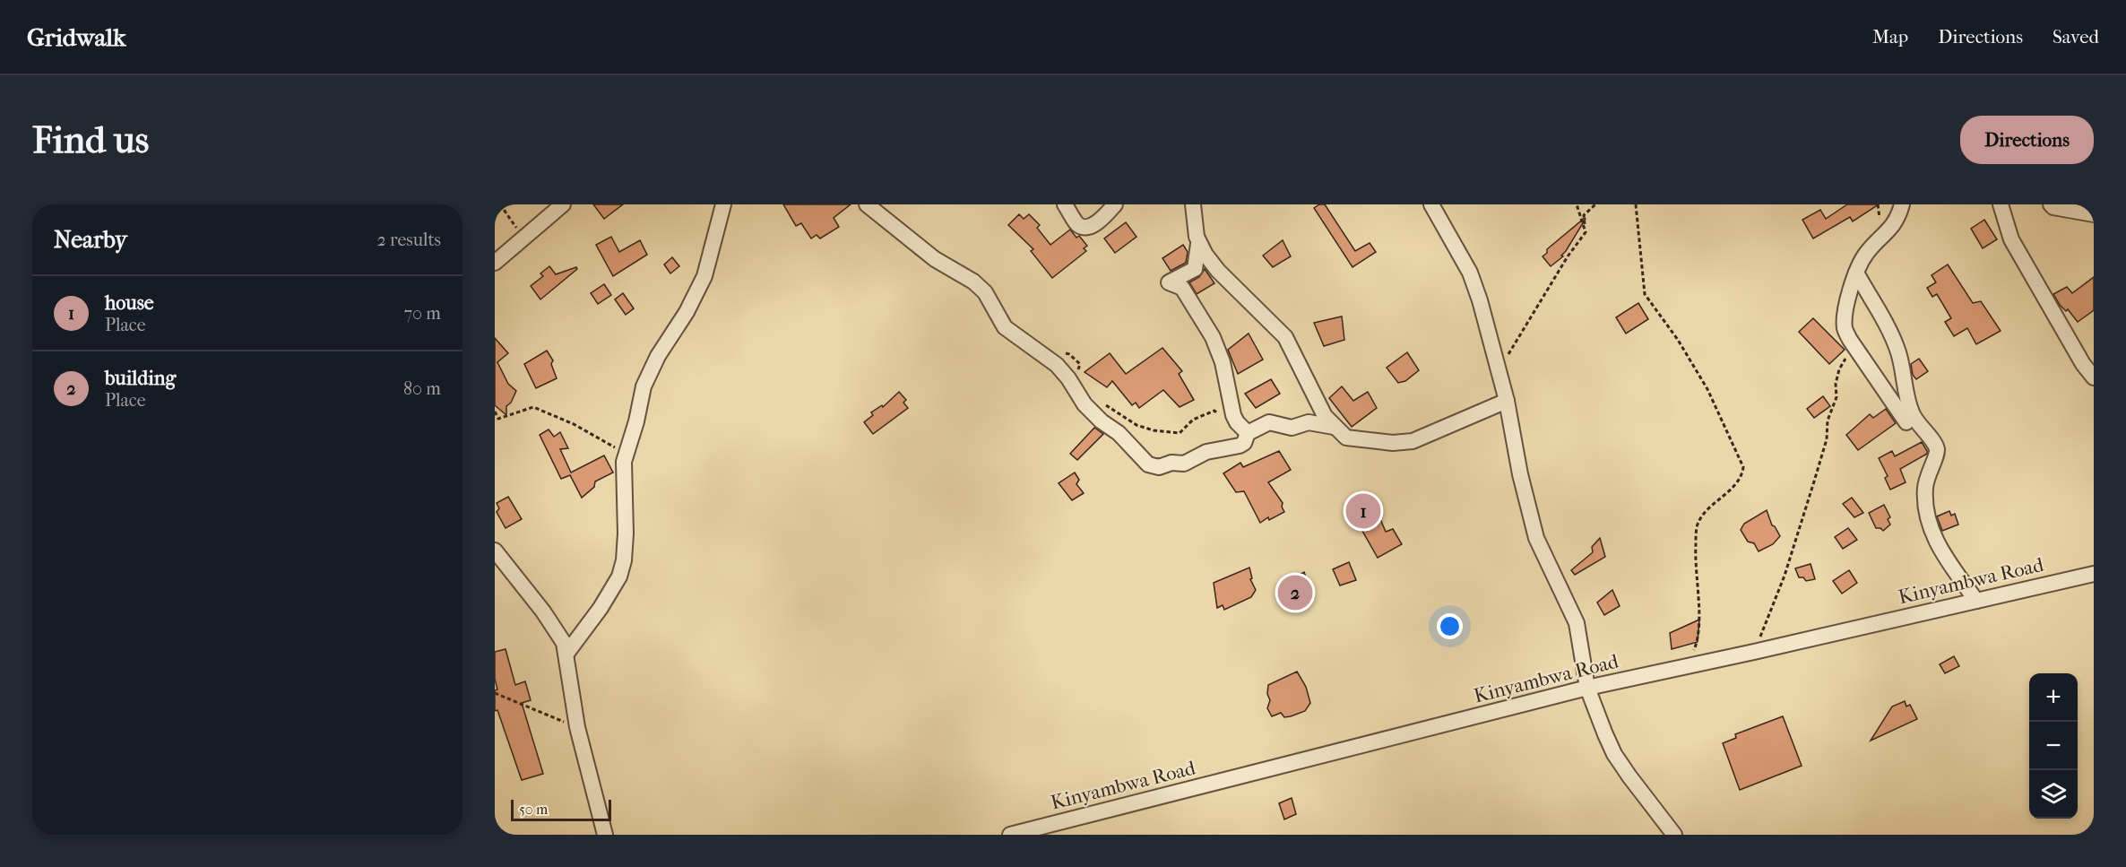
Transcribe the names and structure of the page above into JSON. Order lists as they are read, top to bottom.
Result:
{
  "streets": {
    "street": ["Kinyambwa Road"]
  },
  "scale_bar": "50 m",
  "page": {
    "header": "Gridwalk",
    "nav": ["Map", "Directions", "Saved"],
    "buttons": "Directions",
    "title": "Find us",
    "heading": ["Nearby", "2 results"],
    "list": [
      {
        "mark": "1",
        "name": "house",
        "note": "Place",
        "value": "70 m"
      },
      {
        "mark": "2",
        "name": "building",
        "note": "Place",
        "value": "80 m"
      }
    ],
    "pins": ["1", "2"],
    "map_buttons": ["+", "−"],
    "scale": "50 m"
  }
}
